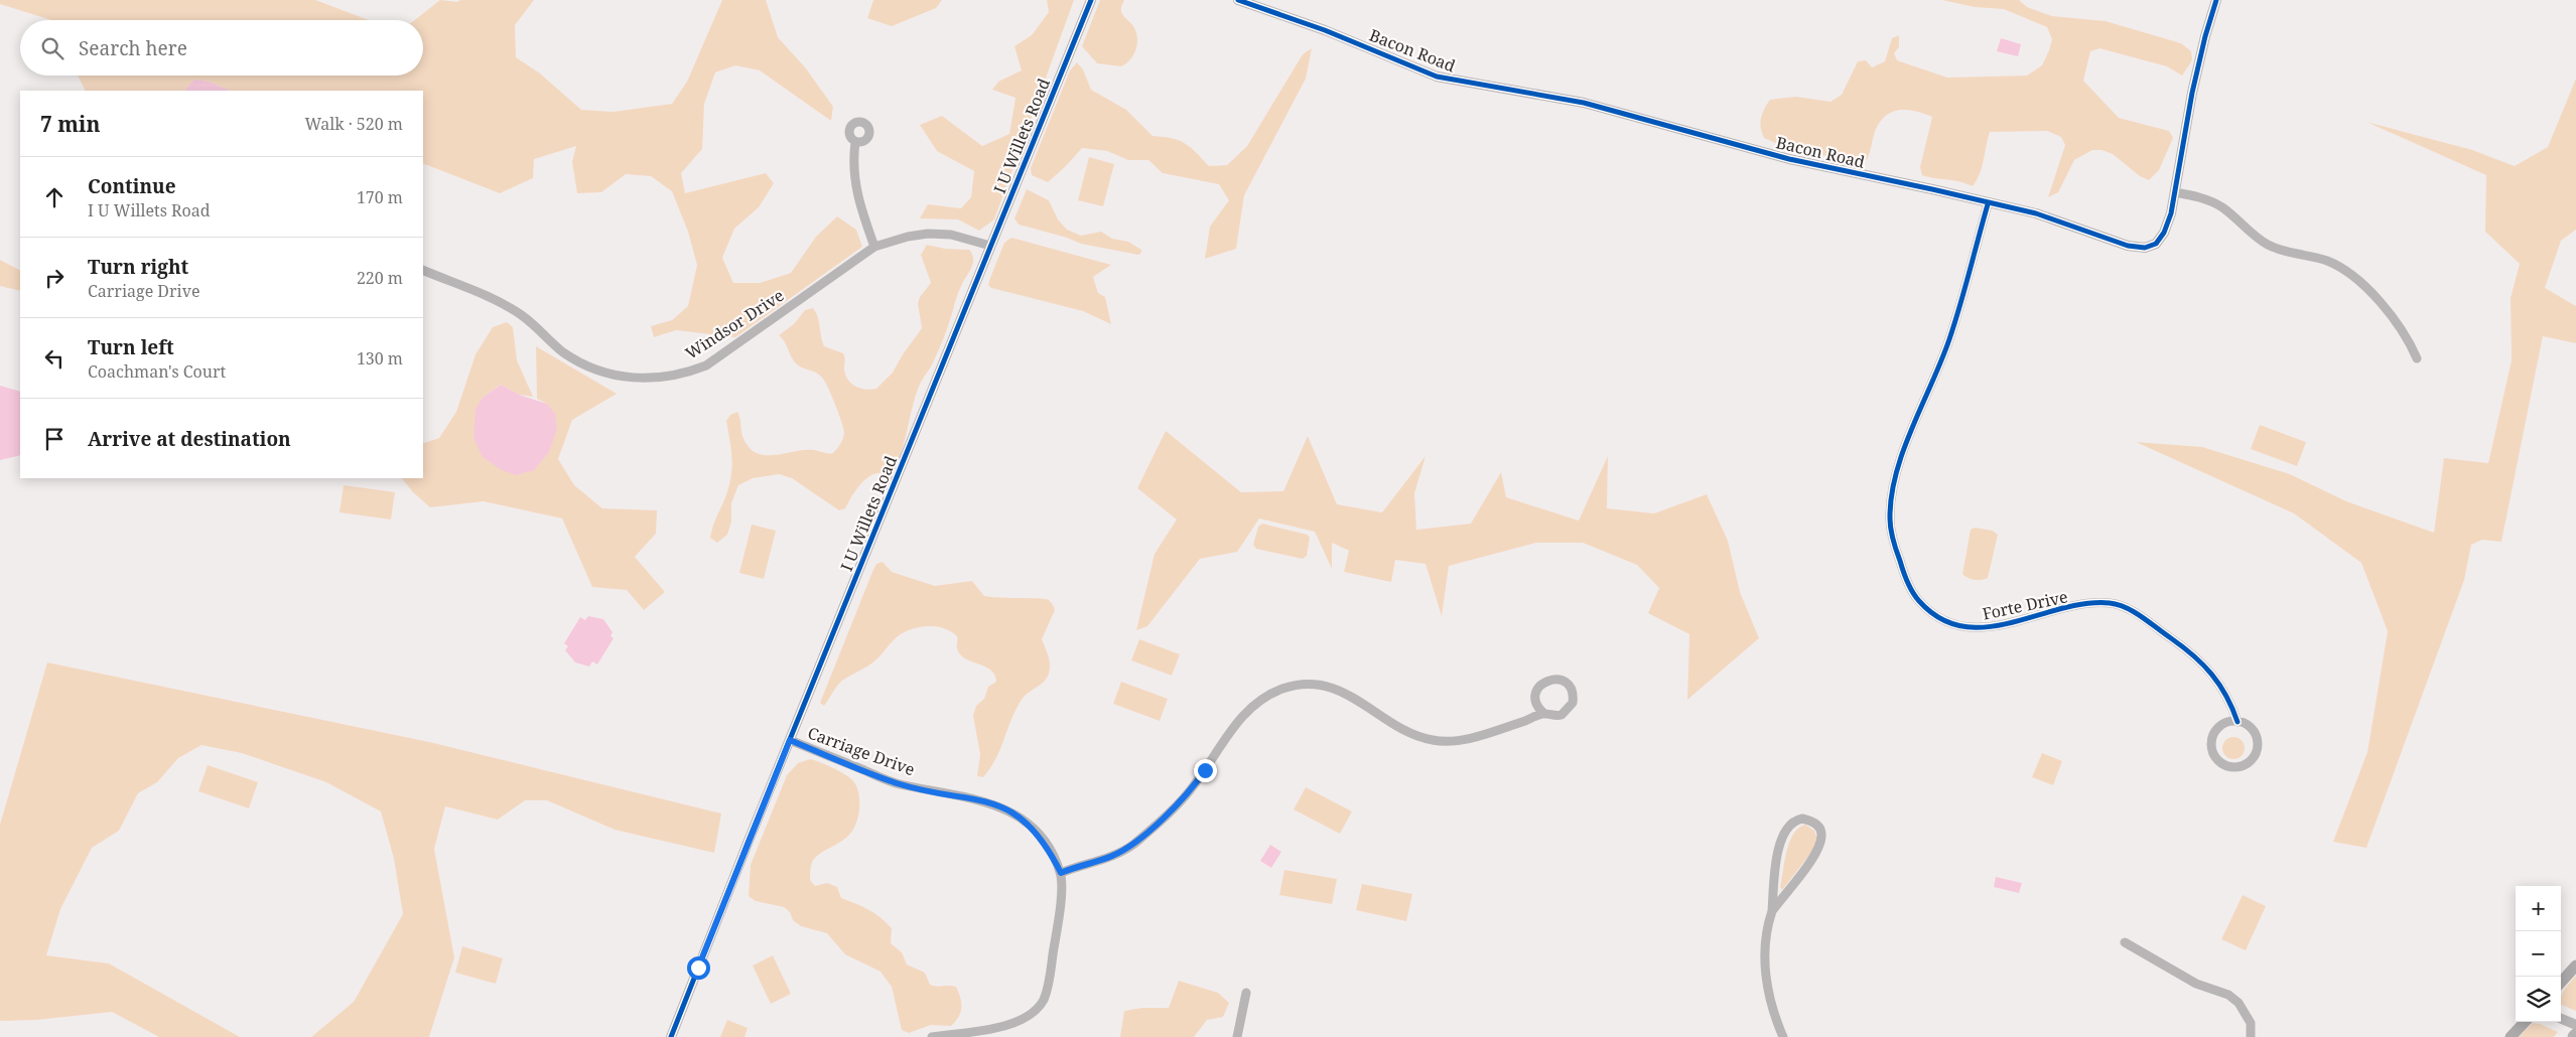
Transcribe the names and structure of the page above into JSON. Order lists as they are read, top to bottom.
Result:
{
  "streets": {
    "street": [
      "Bacon Road",
      "I U Willets Road",
      "Windsor Drive",
      "Forte Drive",
      "Carriage Drive"
    ]
  },
  "crossings": [
    ["Bacon Road", "Forte Drive"],
    ["I U Willets Road", "Windsor Drive"],
    ["I U Willets Road", "Carriage Drive"]
  ],
  "page": {
    "search": "Search here",
    "heading": ["7 min", "Walk · 520 m"],
    "list": [
      ["Continue", "I U Willets Road", "170 m"],
      ["Turn right", "Carriage Drive", "220 m"],
      ["Turn left", "Coachman's Court", "130 m"],
      "Arrive at destination"
    ],
    "map_buttons": ["+", "−"]
  }
}
